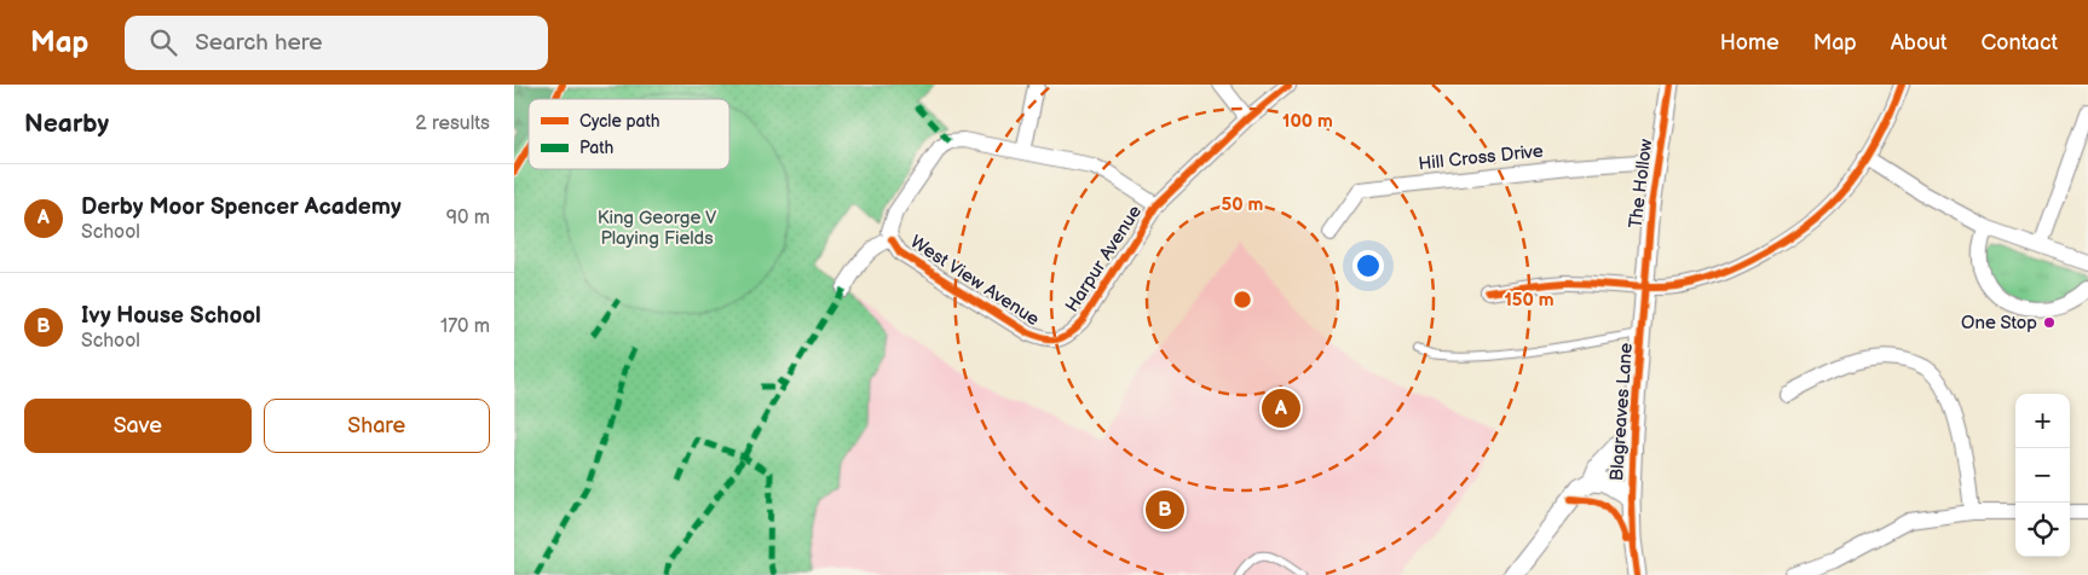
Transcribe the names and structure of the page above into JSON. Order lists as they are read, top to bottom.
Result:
{
  "streets": {
    "street": [
      "Hill Cross Drive",
      "The Hollow",
      "Harpur Avenue",
      "West View Avenue",
      "Blagreaves Lane"
    ]
  },
  "crossings": [
    ["Hill Cross Drive", "The Hollow"],
    ["The Hollow", "Blagreaves Lane"],
    ["Harpur Avenue", "West View Avenue"]
  ],
  "parks": ["King George V Playing Fields"],
  "places": ["One Stop"],
  "legend": ["Cycle path", "Path"],
  "page": {
    "header": "Map",
    "search": "Search here",
    "nav": [
      "Home",
      "Map",
      "About",
      "Contact"
    ],
    "heading": ["Nearby", "2 results"],
    "list": [
      {
        "mark": "A",
        "name": "Derby Moor Spencer Academy",
        "note": "School",
        "value": "90 m"
      },
      {
        "mark": "B",
        "name": "Ivy House School",
        "note": "School",
        "value": "170 m"
      }
    ],
    "buttons": ["Save", "Share"],
    "pins": ["A", "B"],
    "map_buttons": ["+", "−"]
  },
  "rings": ["100 m", "50 m", "150 m"]
}
